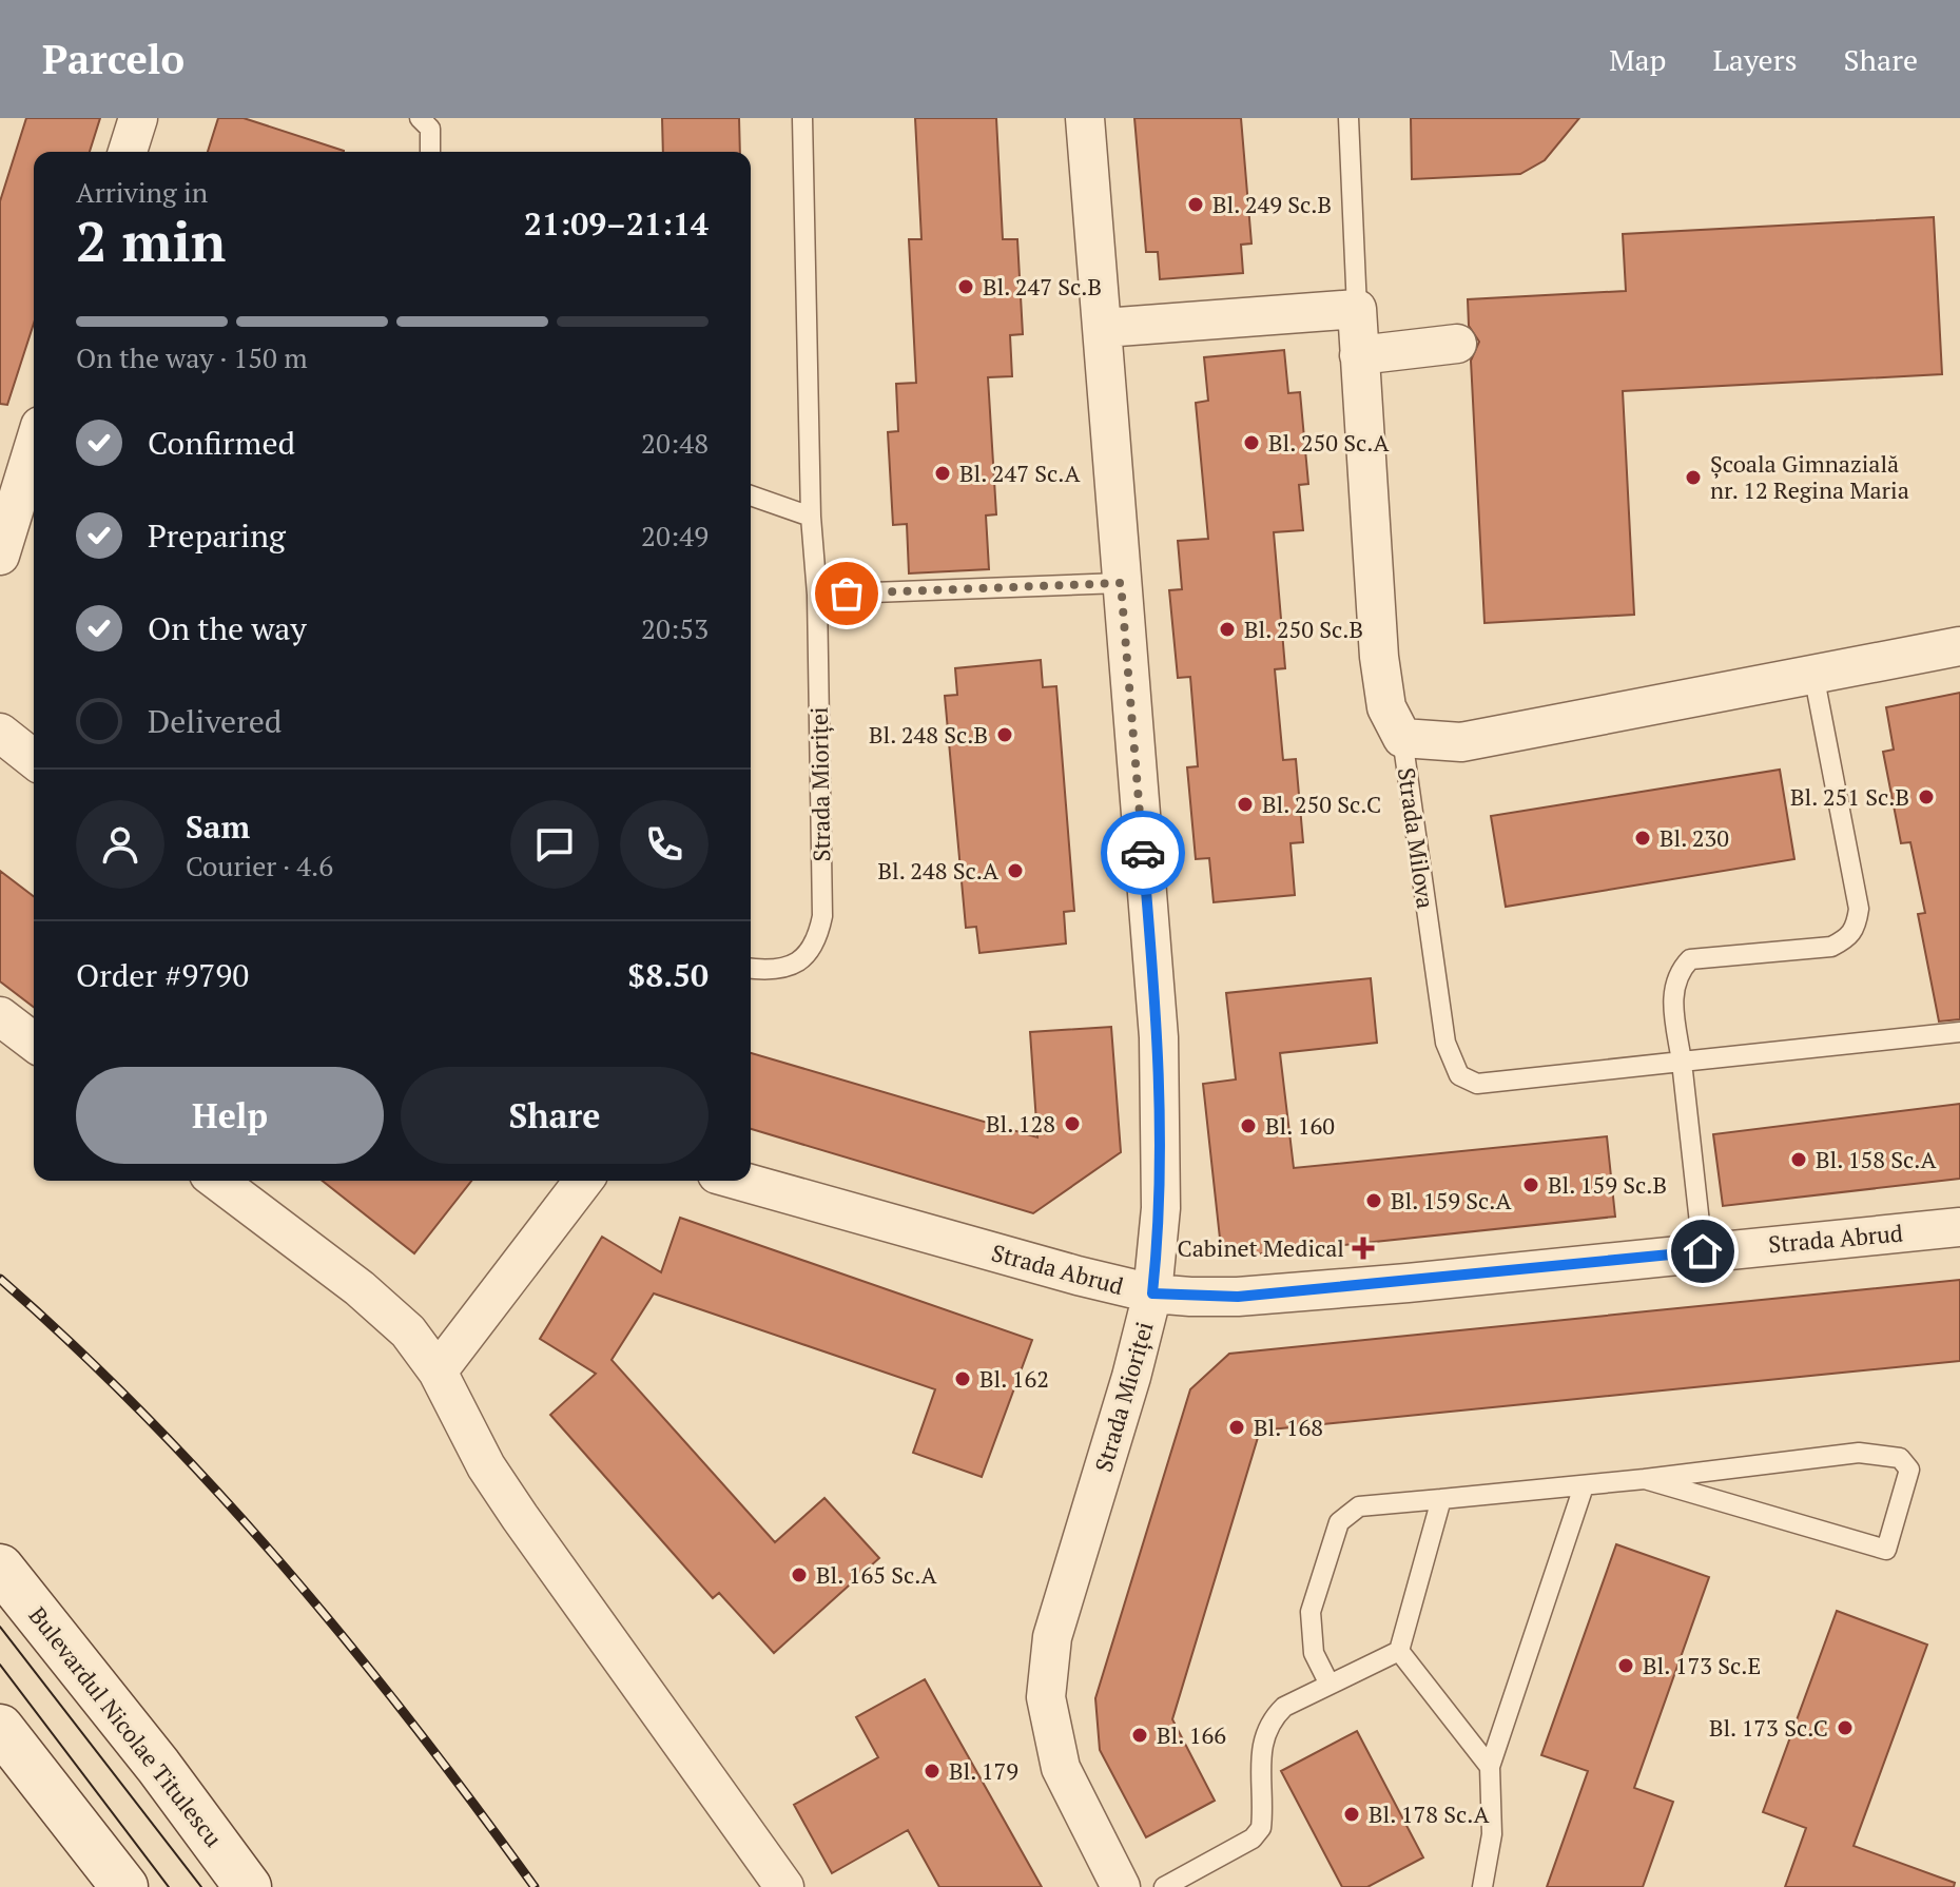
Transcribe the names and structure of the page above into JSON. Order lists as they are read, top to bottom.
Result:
{
  "streets": {
    "main road": ["Bulevardul Nicolae Titulescu"],
    "street": ["Strada Mioriței", "Strada Milova", "Strada Abrud"]
  },
  "crossings": [
    ["Strada Mioriței", "Strada Abrud"]
  ],
  "places": {
    "other": [
      "Bl. 249 Sc.B",
      "Bl. 247 Sc.B",
      "Bl. 250 Sc.A",
      "Bl. 247 Sc.A",
      "Școala Gimnazială nr. 12 Regina Maria",
      "Bl. 250 Sc.B",
      "Bl. 248 Sc.B",
      "Bl. 251 Sc.B",
      "Bl. 250 Sc.C",
      "Bl. 230",
      "Bl. 248 Sc.A",
      "Bl. 128",
      "Bl. 160",
      "Bl. 158 Sc.A",
      "Bl. 159 Sc.B",
      "Bl. 159 Sc.A",
      "Bl. 162",
      "Bl. 168",
      "Bl. 165 Sc.A",
      "Bl. 173 Sc.E",
      "Bl. 173 Sc.C",
      "Bl. 166",
      "Bl. 179",
      "Bl. 178 Sc.A"
    ],
    "health": ["Cabinet Medical"]
  },
  "page": {
    "header": "Parcelo",
    "nav": ["Map", "Layers", "Share"],
    "heading": ["2 min", "Arriving in", "21:09–21:14"],
    "panel": [
      "Sam",
      "Courier · 4.6",
      "Order #9790",
      "$8.50"
    ],
    "bar": "On the way · 150 m",
    "list": [
      ["Confirmed", "20:48"],
      ["Preparing", "20:49"],
      ["On the way", "20:53"],
      "Delivered"
    ],
    "buttons": ["Help", "Share"]
  }
}
